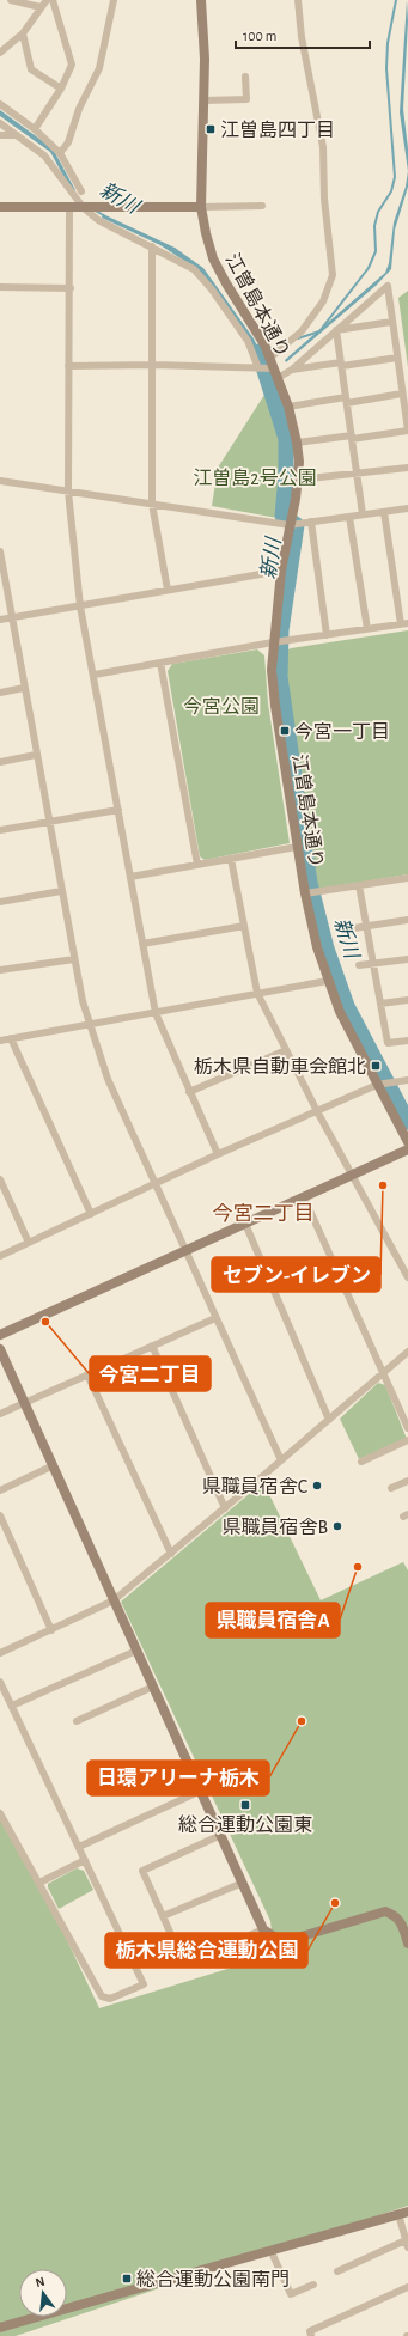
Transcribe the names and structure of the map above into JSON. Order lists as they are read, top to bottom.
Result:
{
  "streets": {
    "street": ["江曽島本通り"]
  },
  "districts": ["今宮二丁目"],
  "water": ["新川"],
  "parks": ["江曽島2号公園", "今宮公園"],
  "places": {
    "transit": [
      "江曽島四丁目",
      "今宮一丁目",
      "栃木県自動車会館北",
      "総合運動公園東",
      "総合運動公園南門"
    ],
    "other": [
      "セブン-イレブン",
      "今宮二丁目",
      "県職員宿舎C",
      "県職員宿舎B",
      "県職員宿舎A",
      "日環アリーナ栃木",
      "栃木県総合運動公園"
    ]
  },
  "scale_bar": "100 m",
  "north": "top"
}
